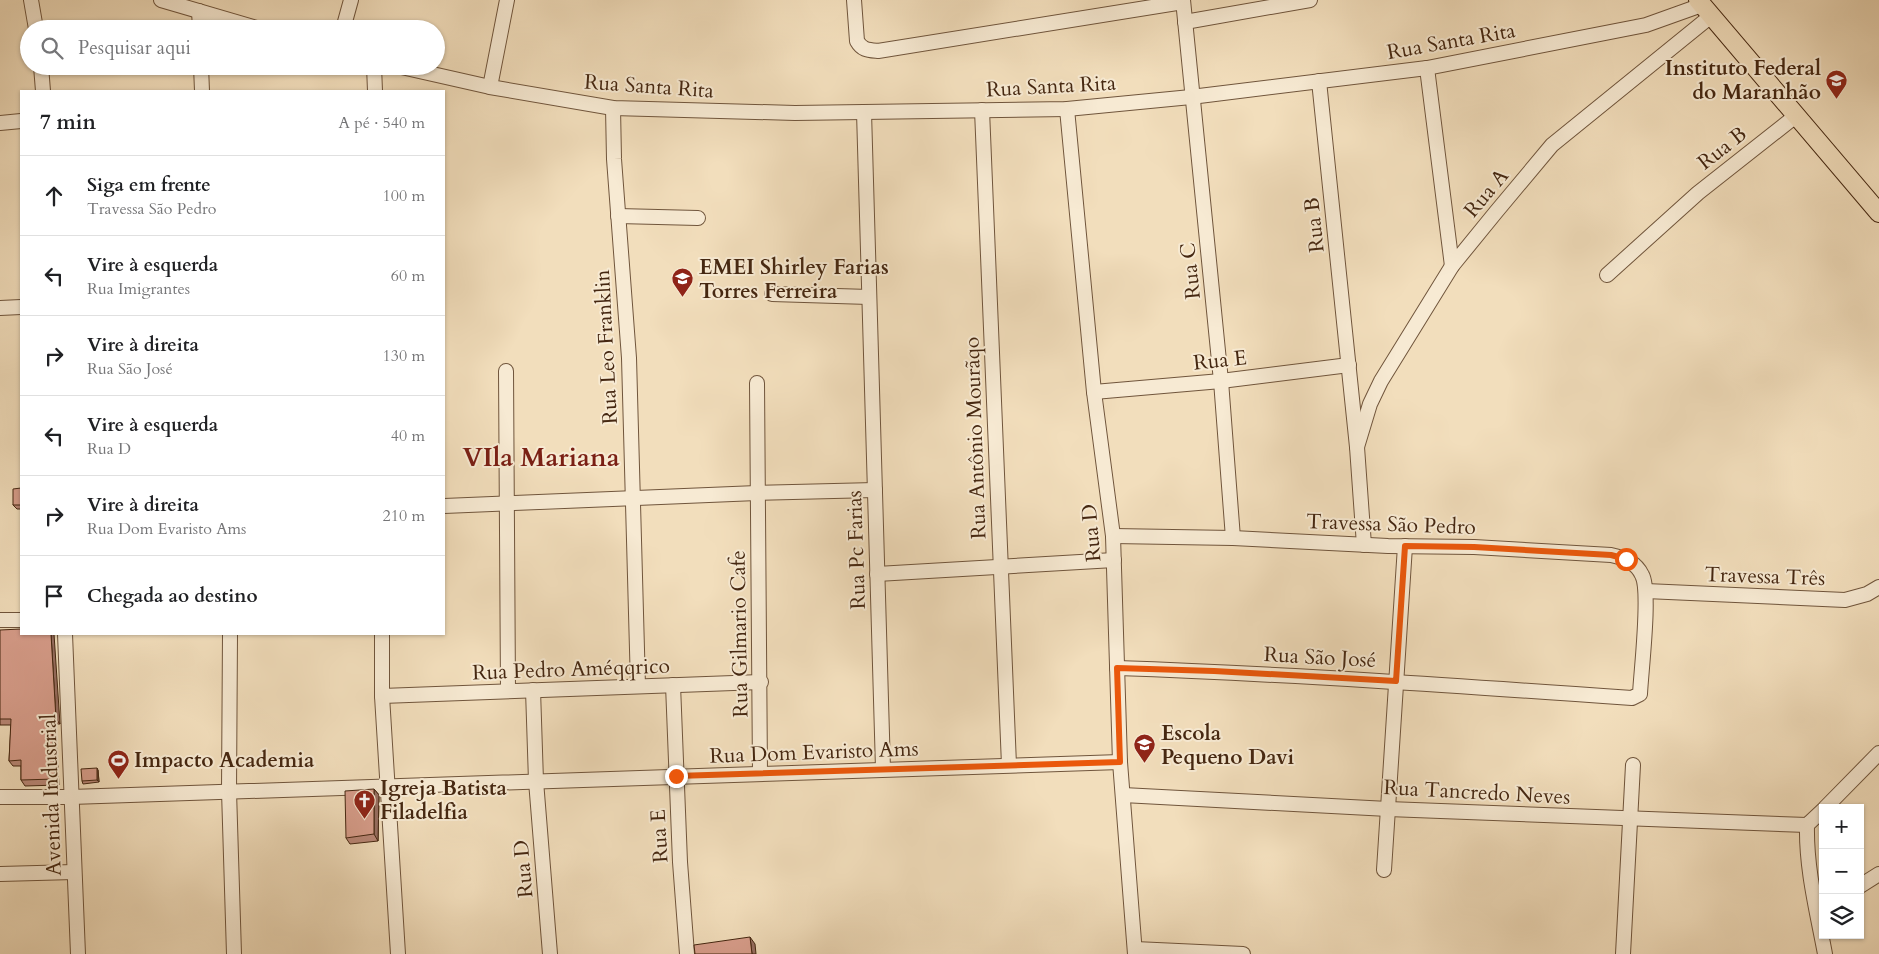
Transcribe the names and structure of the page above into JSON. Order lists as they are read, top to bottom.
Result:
{
  "streets": {
    "street": [
      "Rua Santa Rita",
      "Rua B",
      "Rua A",
      "Rua C",
      "Rua Leo Franklin",
      "Rua E",
      "Rua Antônio Mourãqo",
      "Travessa São Pedro",
      "Rua D",
      "Rua Pc Farias",
      "Travessa Três",
      "Rua Gilmario Cafe",
      "Rua São José",
      "Rua Pedro Améqqrico",
      "Rua Dom Evaristo Ams",
      "Rua Tancredo Neves",
      "Avenida Industrial"
    ]
  },
  "crossings": [
    ["Rua Santa Rita", "Rua B"],
    ["Rua Santa Rita", "Rua A"],
    ["Rua Santa Rita", "Rua C"],
    ["Rua Santa Rita", "Rua Leo Franklin"],
    ["Rua Santa Rita", "Rua Antônio Mourãqo"],
    ["Rua Santa Rita", "Rua D"],
    ["Rua Santa Rita", "Rua Pc Farias"],
    ["Rua B", "Rua A"],
    ["Rua B", "Rua E"],
    ["Rua A", "Rua E"],
    ["Rua A", "Travessa São Pedro"],
    ["Rua C", "Rua E"],
    ["Rua C", "Travessa São Pedro"],
    ["Rua Leo Franklin", "Rua Pedro Améqqrico"],
    ["Rua E", "Rua D"],
    ["Rua E", "Rua Pedro Améqqrico"],
    ["Rua E", "Rua Dom Evaristo Ams"],
    ["Rua Antônio Mourãqo", "Rua Dom Evaristo Ams"],
    ["Travessa São Pedro", "Rua D"],
    ["Travessa São Pedro", "Travessa Três"],
    ["Travessa São Pedro", "Rua São José"],
    ["Rua D", "Rua São José"],
    ["Rua D", "Rua Pedro Améqqrico"],
    ["Rua D", "Rua Dom Evaristo Ams"],
    ["Rua D", "Rua Tancredo Neves"],
    ["Rua Pc Farias", "Rua Dom Evaristo Ams"],
    ["Travessa Três", "Rua São José"],
    ["Rua Gilmario Cafe", "Rua Pedro Améqqrico"],
    ["Rua Gilmario Cafe", "Rua Dom Evaristo Ams"],
    ["Rua Dom Evaristo Ams", "Avenida Industrial"]
  ],
  "districts": ["VIla Mariana"],
  "places": {
    "school or university": ["Instituto Federal do Maranhão", "EMEI Shirley Farias Torres Ferreira", "Escola Pequeno Davi"],
    "sports": ["Impacto Academia"],
    "church": ["Igreja Batista Filadelfia"]
  },
  "page": {
    "search": "Pesquisar aqui",
    "heading": ["7 min", "A pé · 540 m"],
    "list": [
      ["Siga em frente", "Travessa São Pedro", "100 m"],
      ["Vire à esquerda", "Rua Imigrantes", "60 m"],
      ["Vire à direita", "Rua São José", "130 m"],
      ["Vire à esquerda", "Rua D", "40 m"],
      ["Vire à direita", "Rua Dom Evaristo Ams", "210 m"],
      "Chegada ao destino"
    ],
    "map_buttons": ["+", "−"]
  }
}
